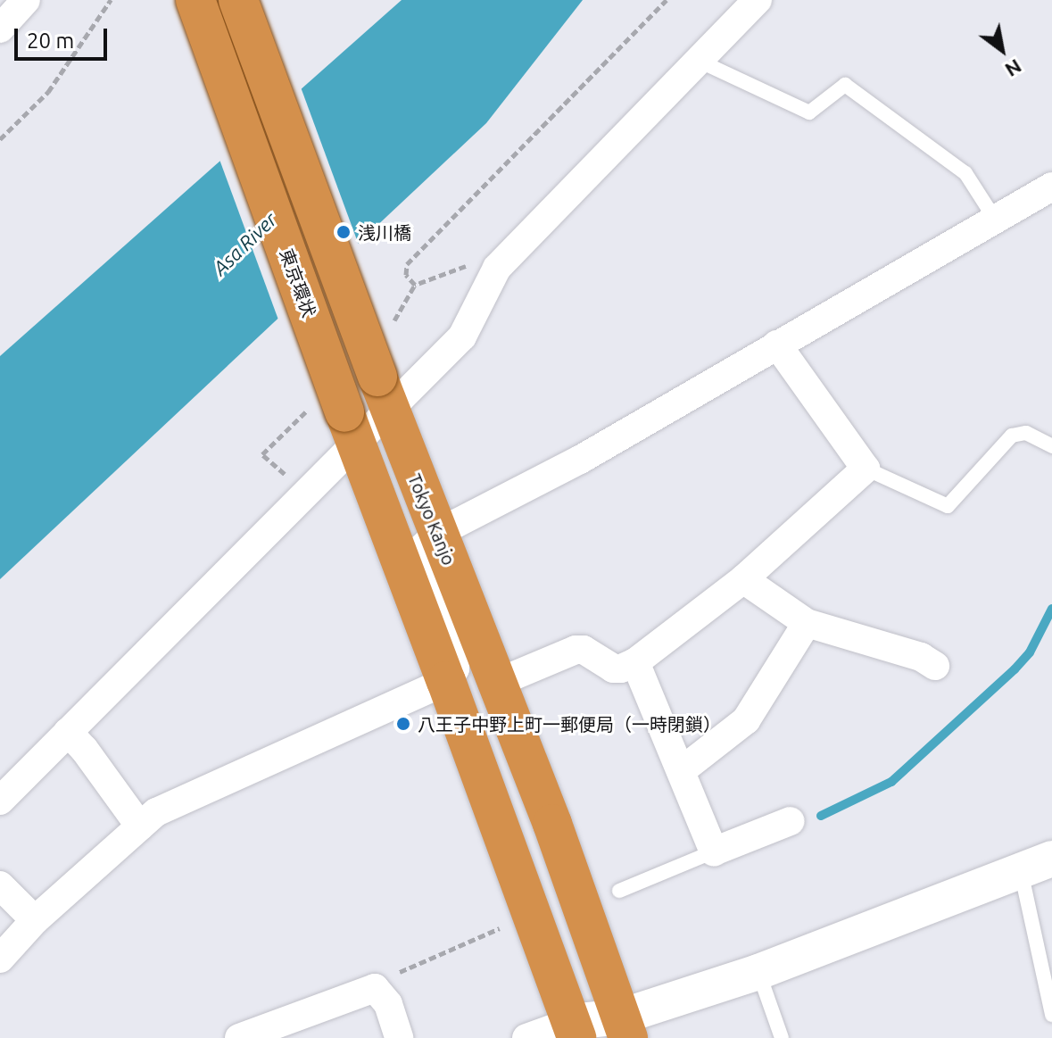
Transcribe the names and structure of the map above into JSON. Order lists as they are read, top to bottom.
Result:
{
  "streets": {
    "highway": ["東京環状", "Tokyo Kanjo"]
  },
  "water": ["Asa River"],
  "places": ["浅川橋", "八王子中野上町一郵便局（一時閉鎖）"],
  "scale_bar": "20 m",
  "north": "bottom right"
}
